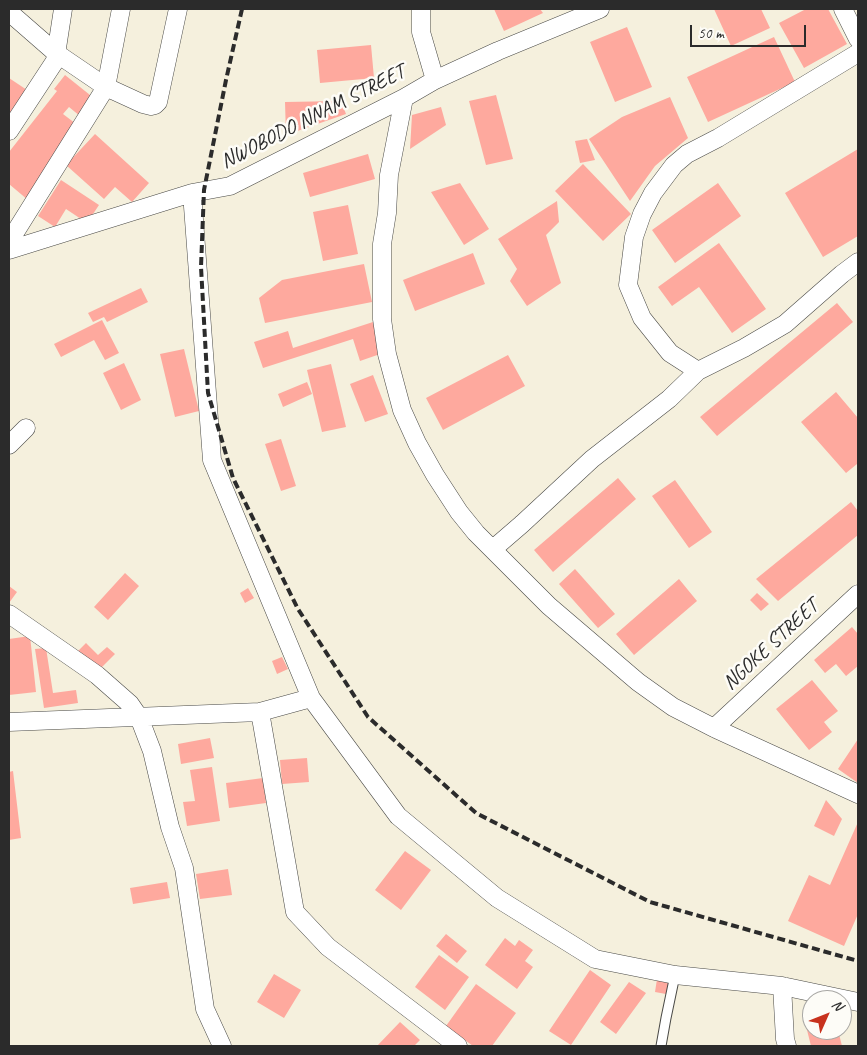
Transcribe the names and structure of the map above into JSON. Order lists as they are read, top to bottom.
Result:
{
  "streets": {
    "street": ["NWOBODO NNAM STREET", "NGOKE STREET"]
  },
  "scale_bar": "50 m",
  "north": "top right"
}
